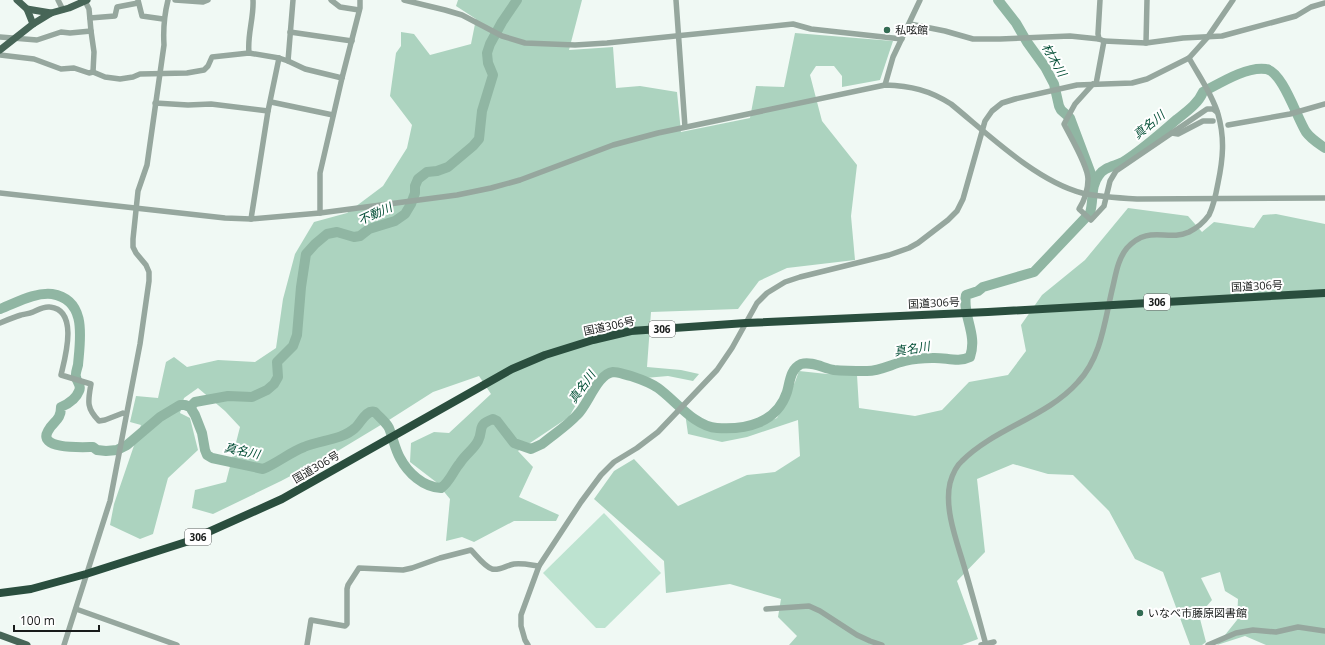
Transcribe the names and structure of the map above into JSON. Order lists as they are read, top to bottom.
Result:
{
  "streets": {
    "highway": ["国道306号", "306"]
  },
  "water": ["材木川", "真名川", "不動川"],
  "places": ["私呟館", "いなべ市藤原図書館"],
  "scale_bar": "100 m"
}
